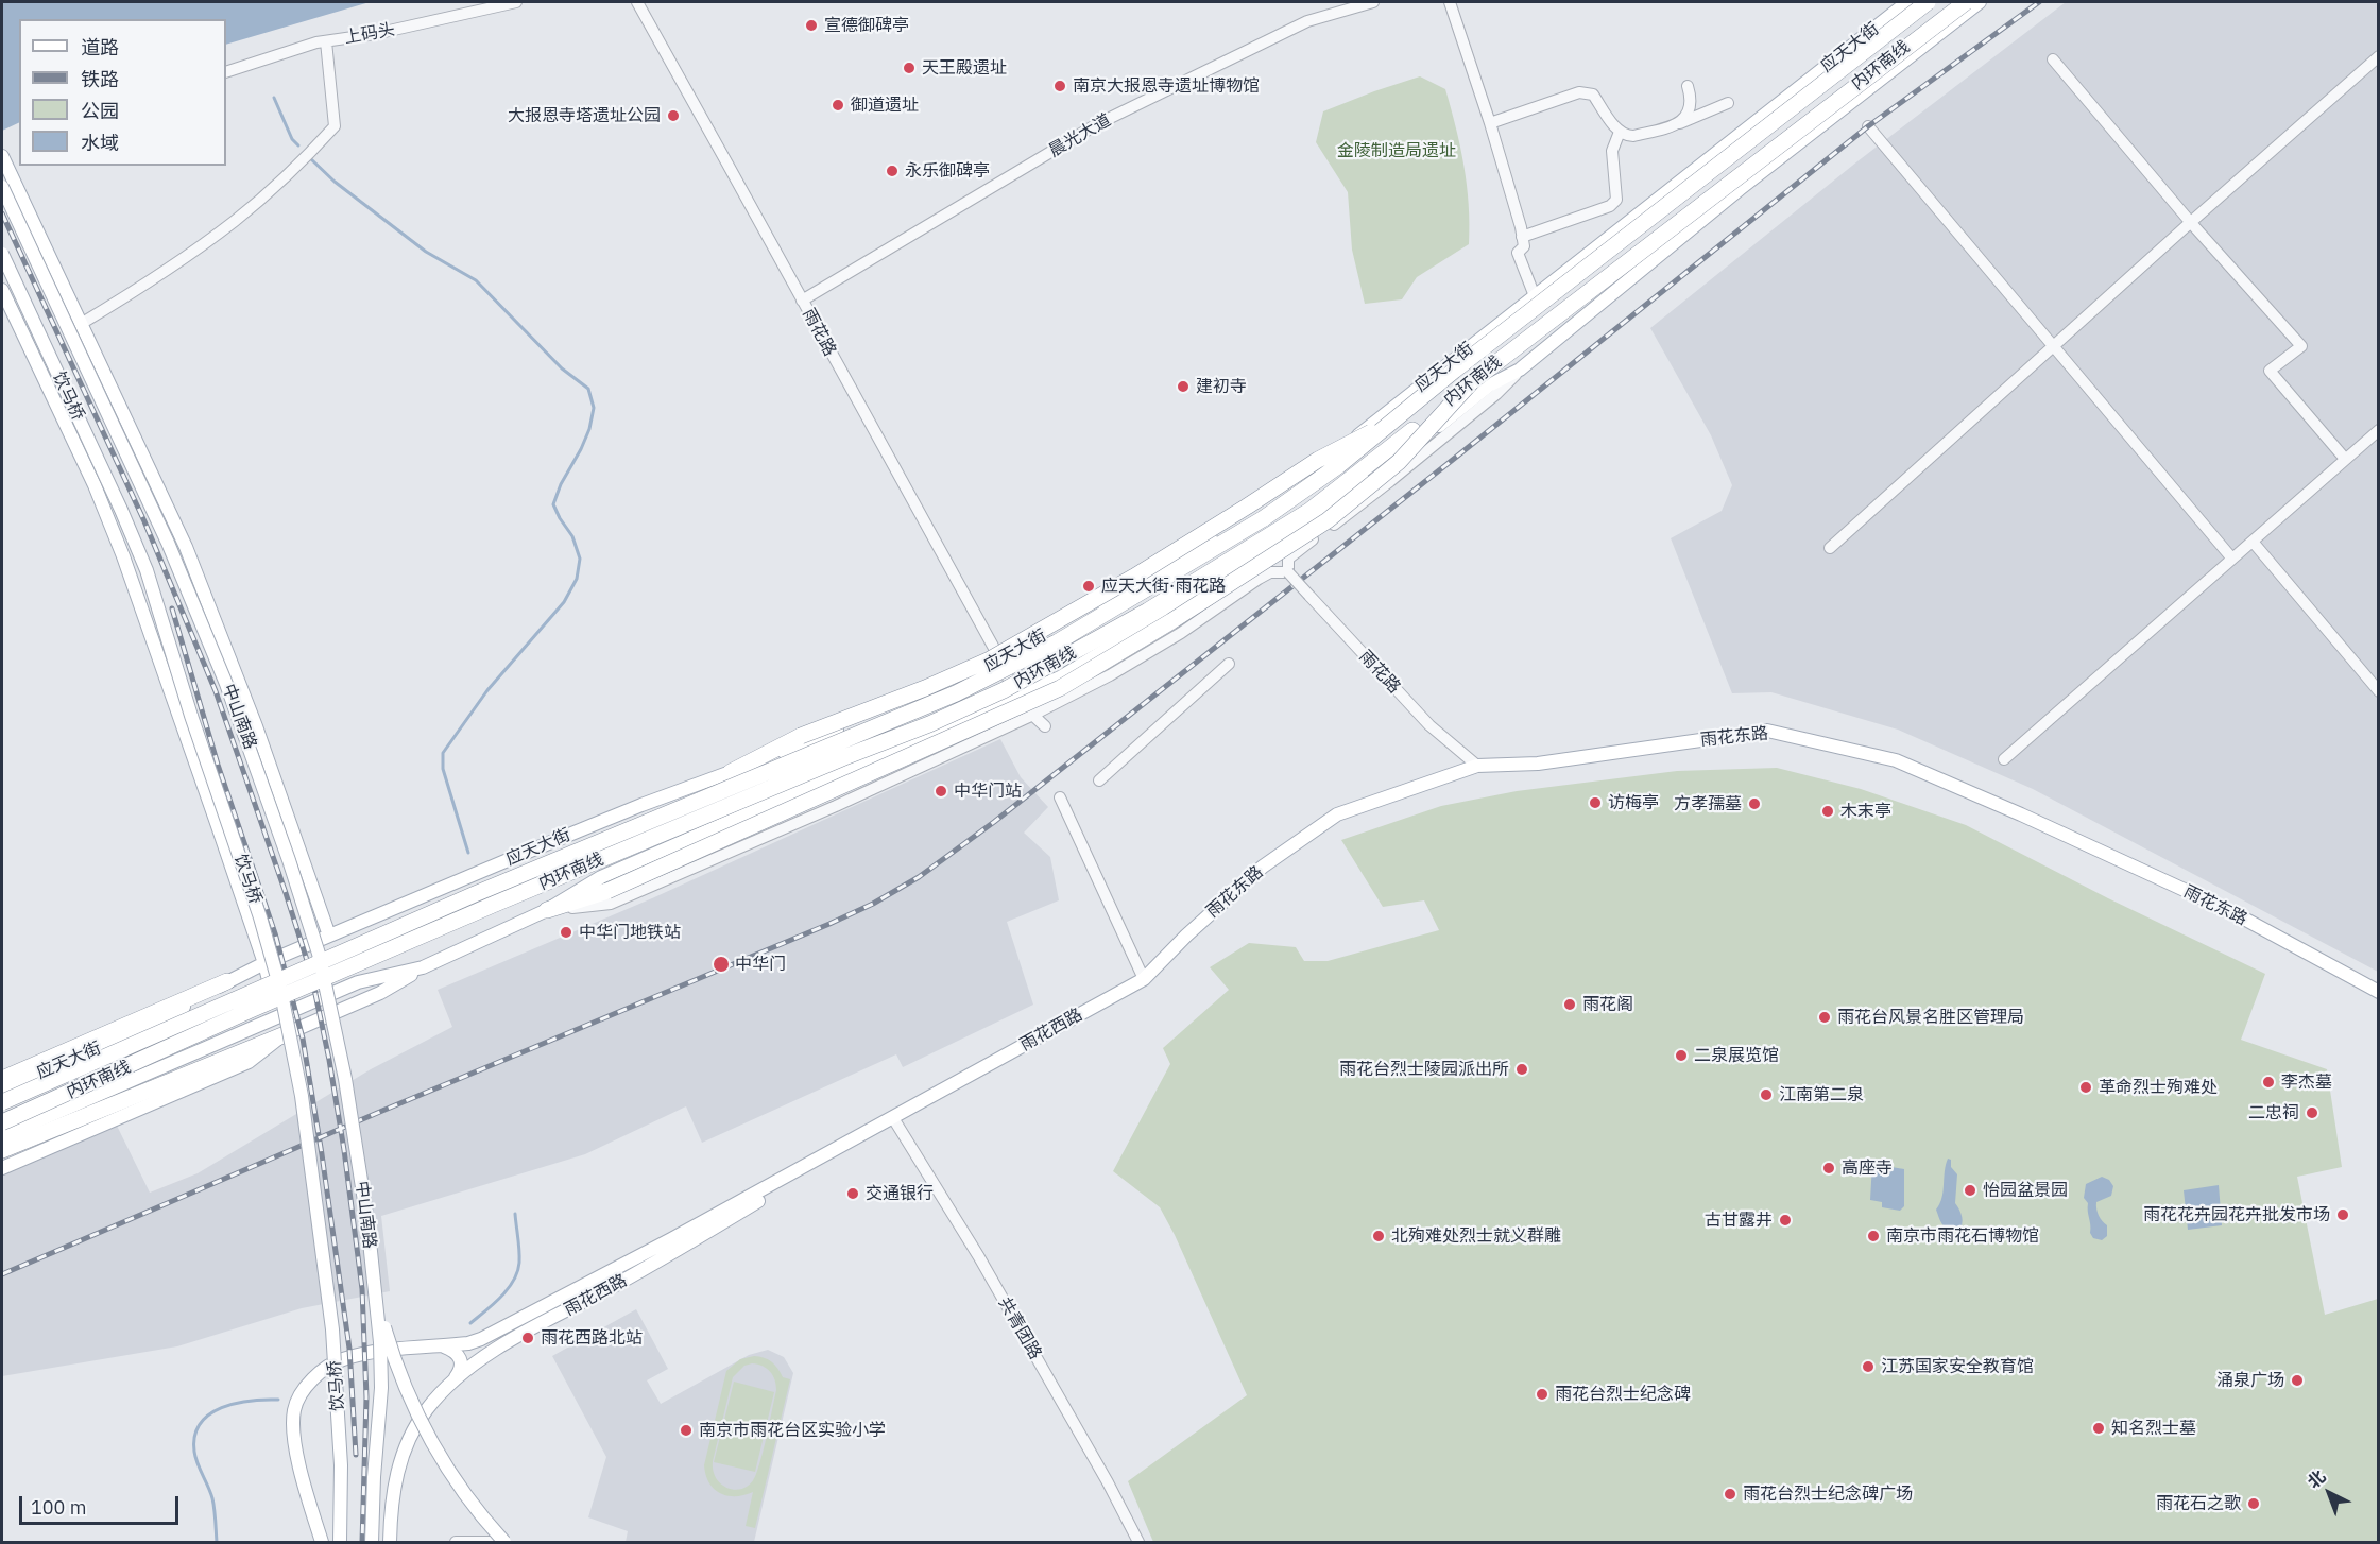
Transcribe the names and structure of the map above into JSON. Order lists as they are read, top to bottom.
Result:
{
  "streets": {
    "highway": ["内环南线"],
    "main road": [
      "应天大街",
      "饮马桥",
      "中山南路",
      "雨花东路",
      "雨花西路"
    ],
    "street": [
      "上码头",
      "晨光大道",
      "雨花路",
      "共青团路"
    ]
  },
  "crossings": [
    ["应天大街", "雨花路"],
    ["晨光大道", "雨花路"],
    ["雨花路", "雨花东路"],
    ["雨花东路", "雨花西路"],
    ["雨花西路", "共青团路"]
  ],
  "parks": ["金陵制造局遗址"],
  "places": [
    "宣德御碑亭",
    "天王殿遗址",
    "南京大报恩寺遗址博物馆",
    "御道遗址",
    "大报恩寺塔遗址公园",
    "永乐御碑亭",
    "建初寺",
    "应天大街·雨花路",
    "中华门站",
    "访梅亭",
    "方孝孺墓",
    "木末亭",
    "中华门地铁站",
    "中华门",
    "雨花阁",
    "雨花台风景名胜区管理局",
    "二泉展览馆",
    "雨花台烈士陵园派出所",
    "李杰墓",
    "革命烈士殉难处",
    "江南第二泉",
    "二忠祠",
    "高座寺",
    "怡园盆景园",
    "交通银行",
    "雨花花卉园花卉批发市场",
    "古甘露井",
    "北殉难处烈士就义群雕",
    "南京市雨花石博物馆",
    "雨花西路北站",
    "江苏国家安全教育馆",
    "涌泉广场",
    "雨花台烈士纪念碑",
    "知名烈士墓",
    "南京市雨花台区实验小学",
    "雨花台烈士纪念碑广场",
    "雨花石之歌"
  ],
  "legend": [
    "道路",
    "铁路",
    "公园",
    "水域"
  ],
  "scale_bar": "100 m",
  "north": "top left"
}
